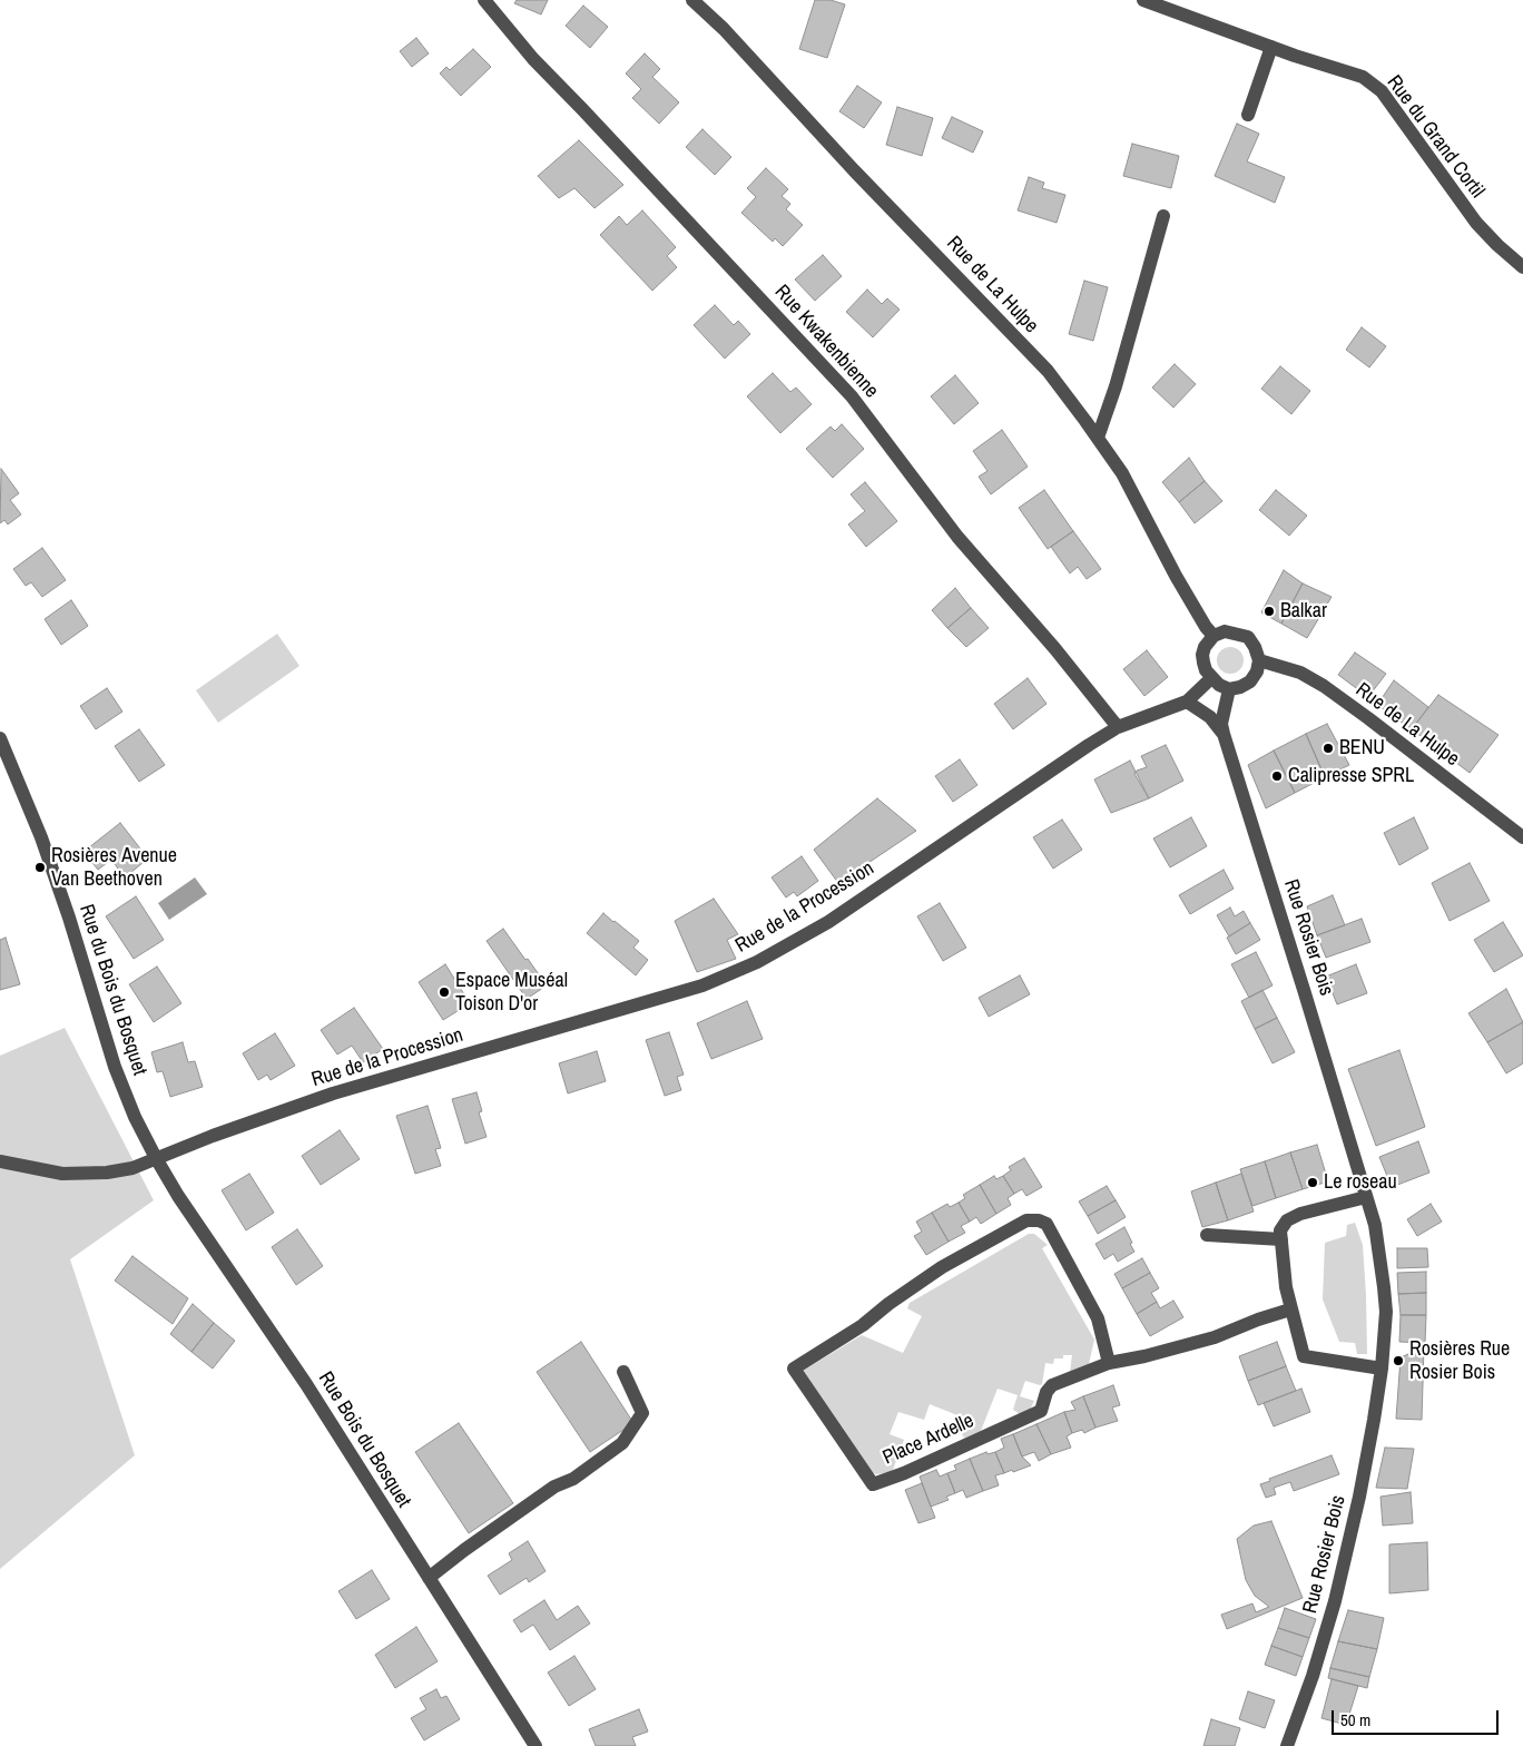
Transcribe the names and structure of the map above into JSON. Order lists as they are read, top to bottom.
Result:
{
  "streets": {
    "street": [
      "Rue du Grand Cortil",
      "Rue de La Hulpe",
      "Rue Kwakenbienne",
      "Rue de la Procession",
      "Rue Rosier Bois",
      "Rue du Bois du Bosquet",
      "Rue Bois du Bosquet",
      "Place Ardelle"
    ]
  },
  "crossings": [
    ["Rue de La Hulpe", "Rue de la Procession"],
    ["Rue de La Hulpe", "Rue Rosier Bois"],
    ["Rue Kwakenbienne", "Rue de la Procession"],
    ["Rue de la Procession", "Rue Rosier Bois"],
    ["Rue de la Procession", "Rue du Bois du Bosquet"],
    ["Rue de la Procession", "Rue Bois du Bosquet"],
    ["Rue du Bois du Bosquet", "Rue Bois du Bosquet"]
  ],
  "places": [
    "Balkar",
    "BENU",
    "Calipresse SPRL",
    "Rosières Avenue Van Beethoven",
    "Espace Muséal Toison D'or",
    "Le roseau",
    "Rosières Rue Rosier Bois"
  ],
  "scale_bar": "50 m"
}
